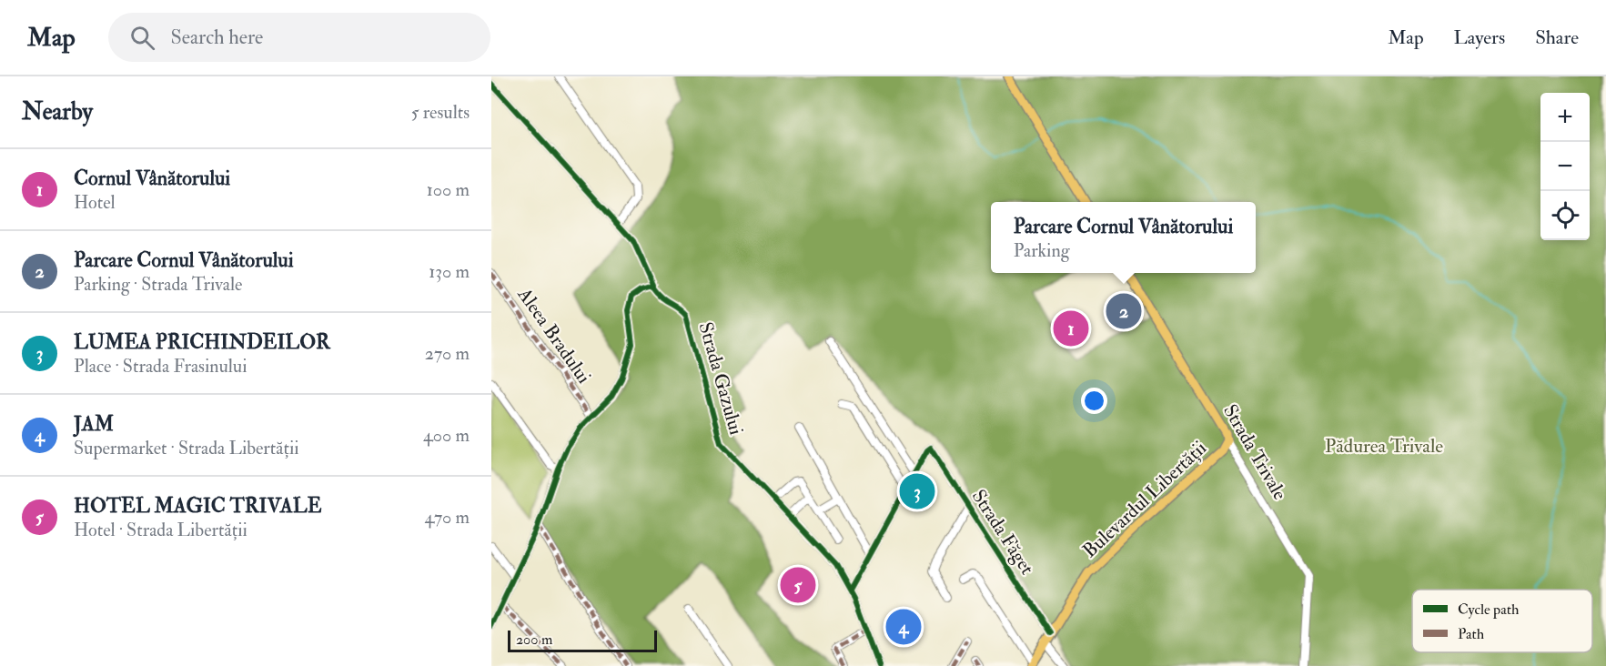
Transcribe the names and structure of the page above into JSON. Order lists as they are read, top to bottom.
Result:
{
  "streets": {
    "main road": ["Strada Trivale", "Bulevardul Libertății"],
    "street": ["Aleea Bradului", "Strada Gazului", "Strada Făget"]
  },
  "crossings": [
    ["Strada Trivale", "Bulevardul Libertății"],
    ["Bulevardul Libertății", "Strada Făget"]
  ],
  "parks": ["Pădurea Trivale"],
  "legend": ["Cycle path", "Path"],
  "scale_bar": "200 m",
  "page": {
    "header": "Map",
    "search": "Search here",
    "nav": ["Map", "Layers", "Share"],
    "heading": ["Nearby", "5 results"],
    "map_buttons": ["+", "−"],
    "list": [
      {
        "mark": "1",
        "name": "Cornul Vânătorului",
        "note": "Hotel",
        "value": "100 m"
      },
      {
        "mark": "2",
        "name": "Parcare Cornul Vânătorului",
        "note": "Parking · Strada Trivale",
        "value": "130 m"
      },
      {
        "mark": "3",
        "name": "LUMEA PRICHINDEILOR",
        "note": "Place · Strada Frasinului",
        "value": "270 m"
      },
      {
        "mark": "4",
        "name": "JAM",
        "note": "Supermarket · Strada Libertății",
        "value": "400 m"
      },
      {
        "mark": "5",
        "name": "HOTEL MAGIC TRIVALE",
        "note": "Hotel · Strada Libertății",
        "value": "470 m"
      }
    ],
    "popup": ["Parcare Cornul Vânătorului", "Parking"],
    "pins": [
      "2",
      "1",
      "3",
      "5",
      "4"
    ],
    "scale": "200 m"
  }
}
